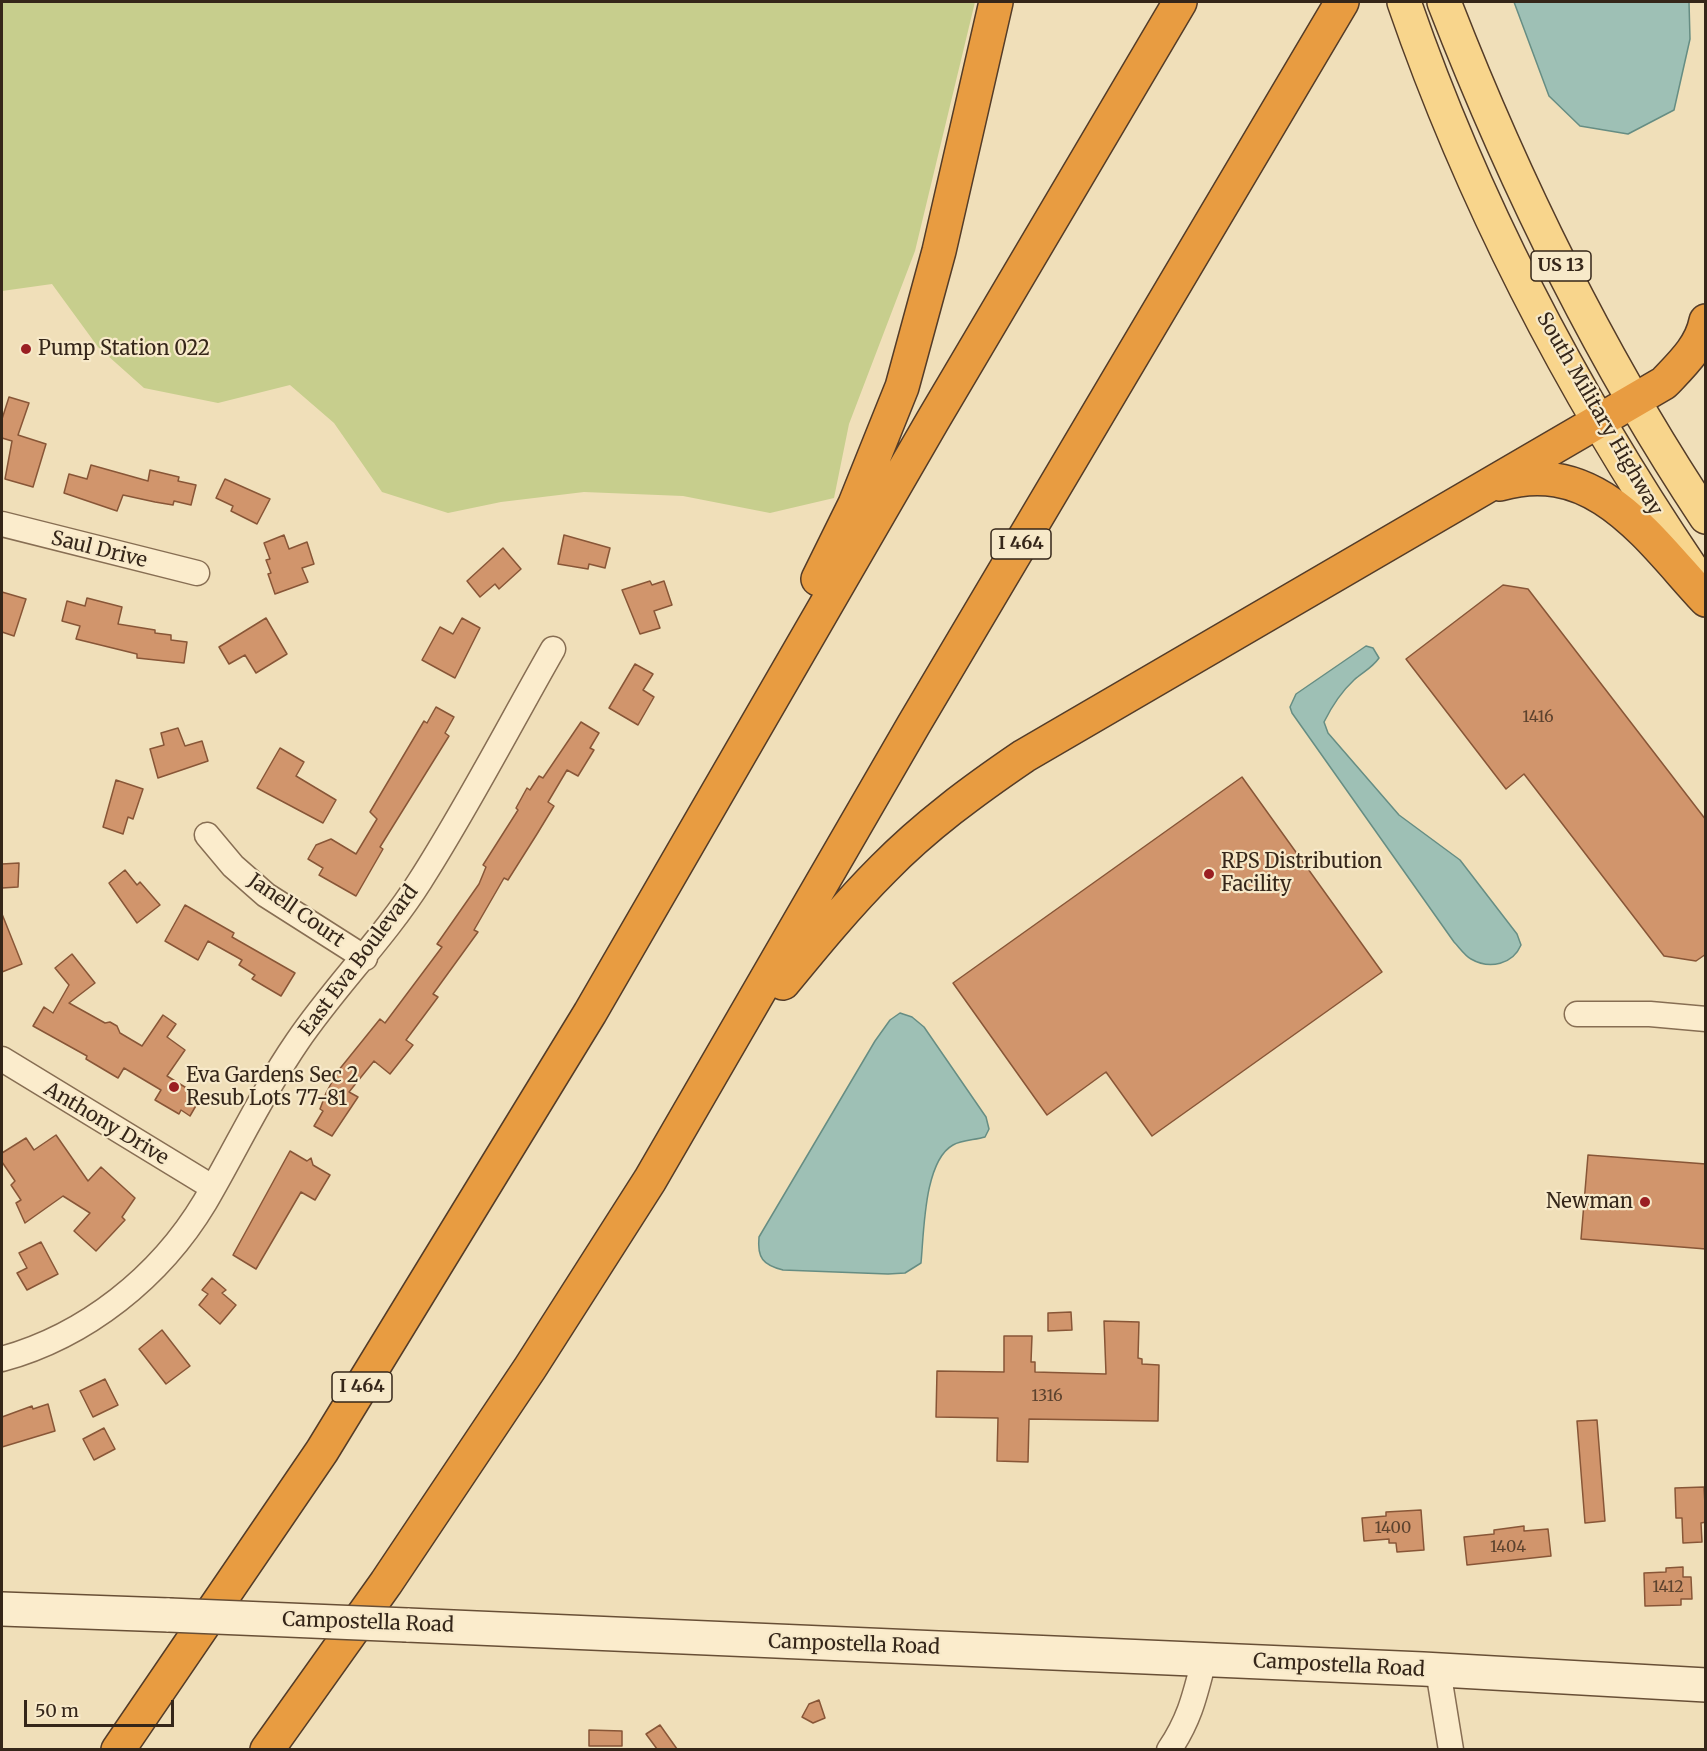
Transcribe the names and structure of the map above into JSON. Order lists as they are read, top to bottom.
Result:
{
  "streets": {
    "highway": ["I 464"],
    "main road": ["US 13", "South Military Highway", "Campostella Road"],
    "street": [
      "Saul Drive",
      "Janell Court",
      "East Eva Boulevard",
      "Anthony Drive"
    ]
  },
  "crossings": [
    ["Janell Court", "East Eva Boulevard"],
    ["East Eva Boulevard", "Anthony Drive"]
  ],
  "places": [
    "Pump Station 022",
    "RPS Distribution Facility",
    "Eva Gardens Sec 2 Resub Lots 77-81",
    "Newman"
  ],
  "house_numbers": [
    "1416",
    "1316",
    "1400",
    "1404",
    "1412"
  ],
  "scale_bar": "50 m"
}
